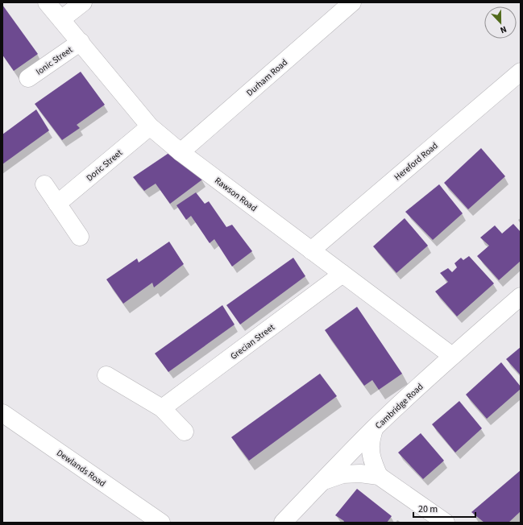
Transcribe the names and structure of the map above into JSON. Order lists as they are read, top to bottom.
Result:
{
  "streets": {
    "street": [
      "Ionic Street",
      "Durham Road",
      "Hereford Road",
      "Doric Street",
      "Rawson Road",
      "Grecian Street",
      "Cambridge Road",
      "Dewlands Road"
    ]
  },
  "crossings": [
    ["Ionic Street", "Rawson Road"],
    ["Durham Road", "Rawson Road"],
    ["Hereford Road", "Rawson Road"],
    ["Doric Street", "Rawson Road"],
    ["Rawson Road", "Grecian Street"],
    ["Rawson Road", "Cambridge Road"]
  ],
  "scale_bar": "20 m",
  "north": "bottom"
}
